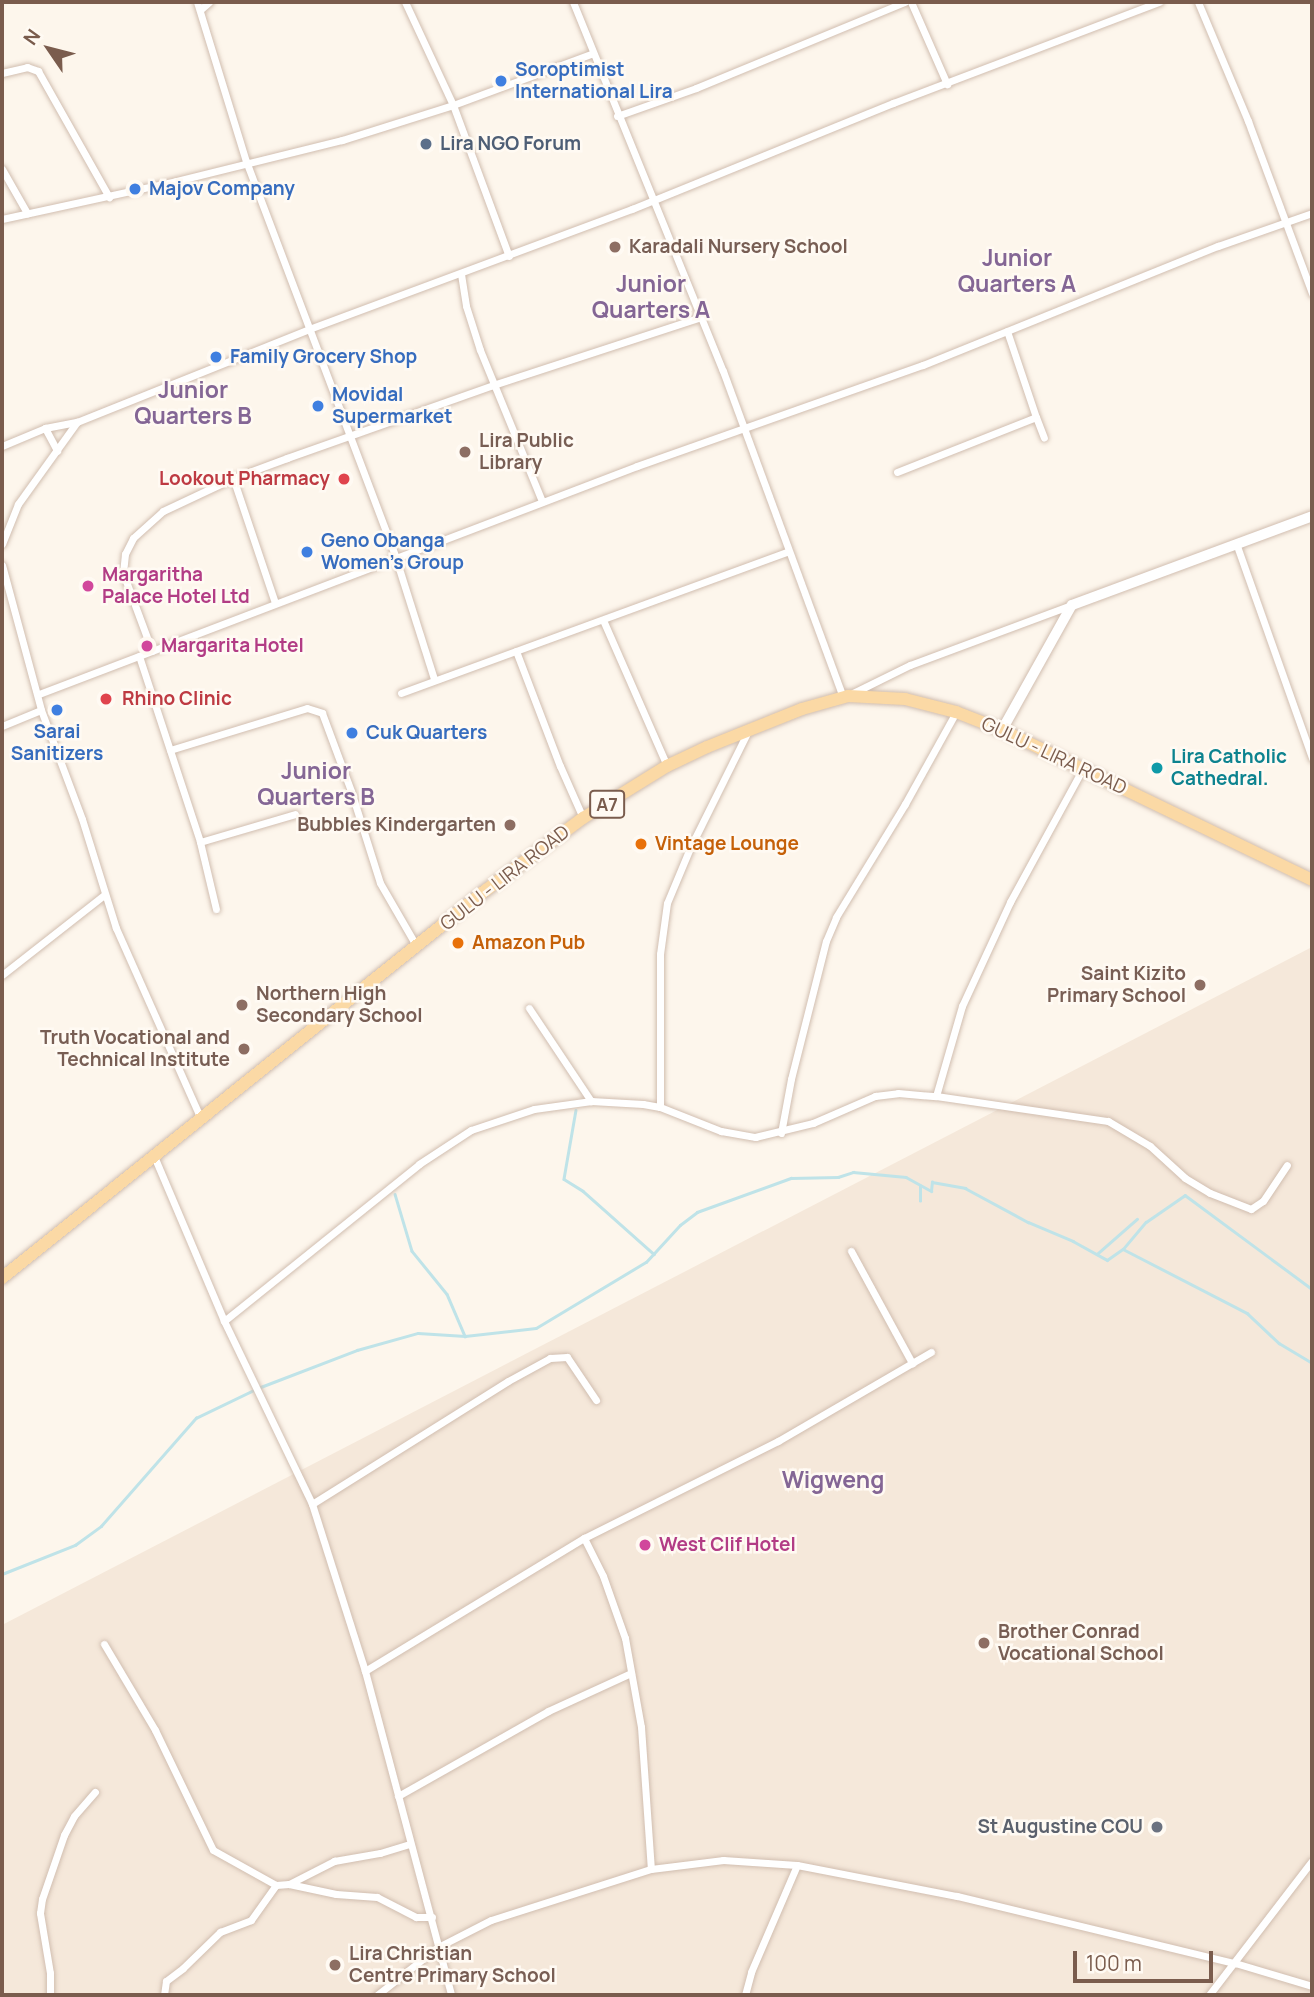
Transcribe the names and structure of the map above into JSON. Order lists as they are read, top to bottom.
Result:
{
  "streets": {
    "main road": ["GULU - LIRA ROAD", "A7"]
  },
  "districts": [
    "Junior Quarters A",
    "Junior Quarters A",
    "Junior Quarters B",
    "Junior Quarters B",
    "Wigweng"
  ],
  "places": [
    "Soroptimist International Lira",
    "Lira NGO Forum",
    "Majov Company",
    "Karadali Nursery School",
    "Family Grocery Shop",
    "Movidal Supermarket",
    "Lira Public Library",
    "Lookout Pharmacy",
    "Geno Obanga Women's Group",
    "Margaritha Palace Hotel Ltd",
    "Margarita Hotel",
    "Rhino Clinic",
    "Sarai Sanitizers",
    "Cuk Quarters",
    "Lira Catholic Cathedral.",
    "Bubbles Kindergarten",
    "Vintage Lounge",
    "Amazon Pub",
    "Saint Kizito Primary School",
    "Northern High Secondary School",
    "Truth Vocational and Technical Institute",
    "West Clif Hotel",
    "Brother Conrad Vocational School",
    "St Augustine COU",
    "Lira Christian Centre Primary School"
  ],
  "scale_bar": "100 m",
  "north": "top left"
}
